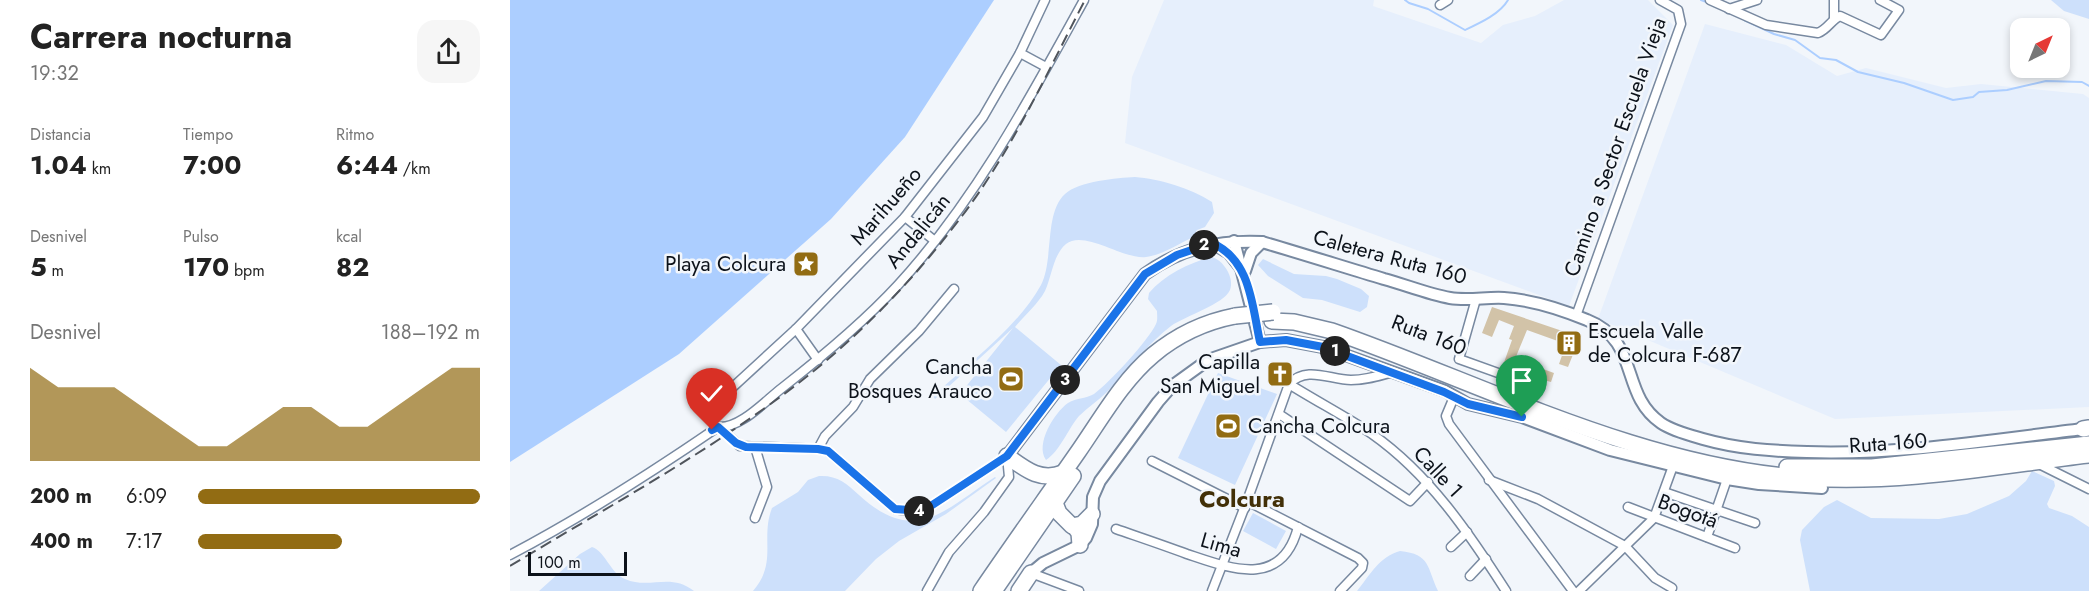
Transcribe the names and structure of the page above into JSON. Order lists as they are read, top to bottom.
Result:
{
  "streets": {
    "highway": ["Ruta 160"],
    "street": [
      "Camino a Sector Escuela Vieja",
      "Marihueño",
      "Andalicán",
      "Caletera Ruta 160",
      "Calle 1",
      "Bogotá",
      "Lima"
    ]
  },
  "crossings": [
    ["Camino a Sector Escuela Vieja", "Caletera Ruta 160"],
    ["Marihueño", "Andalicán"]
  ],
  "districts": ["Colcura"],
  "places": {
    "place": ["Playa Colcura"],
    "building": ["Escuela Valle de Colcura F-687"],
    "church": ["Capilla San Miguel"],
    "sports": ["Cancha Bosques Arauco", "Cancha Colcura"]
  },
  "scale_bar": "100 m",
  "north": "top right",
  "page": {
    "heading": ["Carrera nocturna", "19:32"],
    "stats": [
      ["Distancia", "1.04 km"],
      ["Tiempo", "7:00"],
      ["Ritmo", "6:44 /km"],
      ["Desnivel", "5 m"],
      ["Pulso", "170 bpm"],
      ["kcal", "82"]
    ],
    "pins": [
      "2",
      "1",
      "3",
      "4"
    ],
    "chart": ["Desnivel", "188–192 m"],
    "list": [
      {
        "name": "200 m",
        "note": "6:09"
      },
      {
        "name": "400 m",
        "note": "7:17"
      }
    ],
    "scale": "100 m"
  }
}
